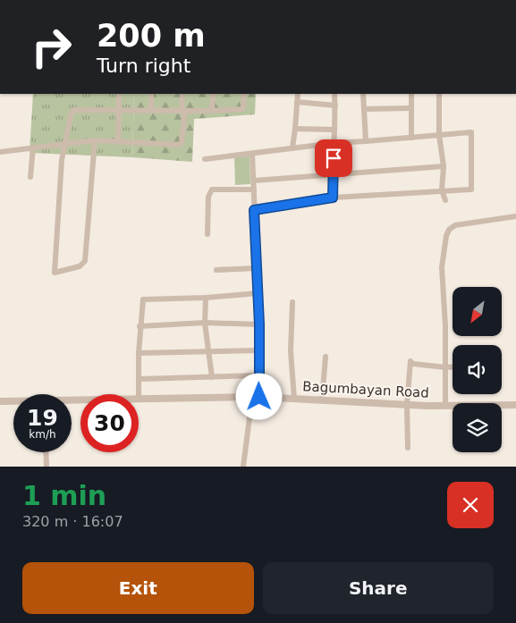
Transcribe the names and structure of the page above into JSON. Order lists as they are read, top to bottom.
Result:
{
  "streets": {
    "street": ["Bagumbayan Road"]
  },
  "north": "bottom left",
  "page": {
    "turn": ["200 m", "Turn right"],
    "speed": "19 km/h",
    "limit": "30",
    "heading": ["1 min", "320 m · 16:07"],
    "buttons": ["Exit", "Share"]
  }
}
